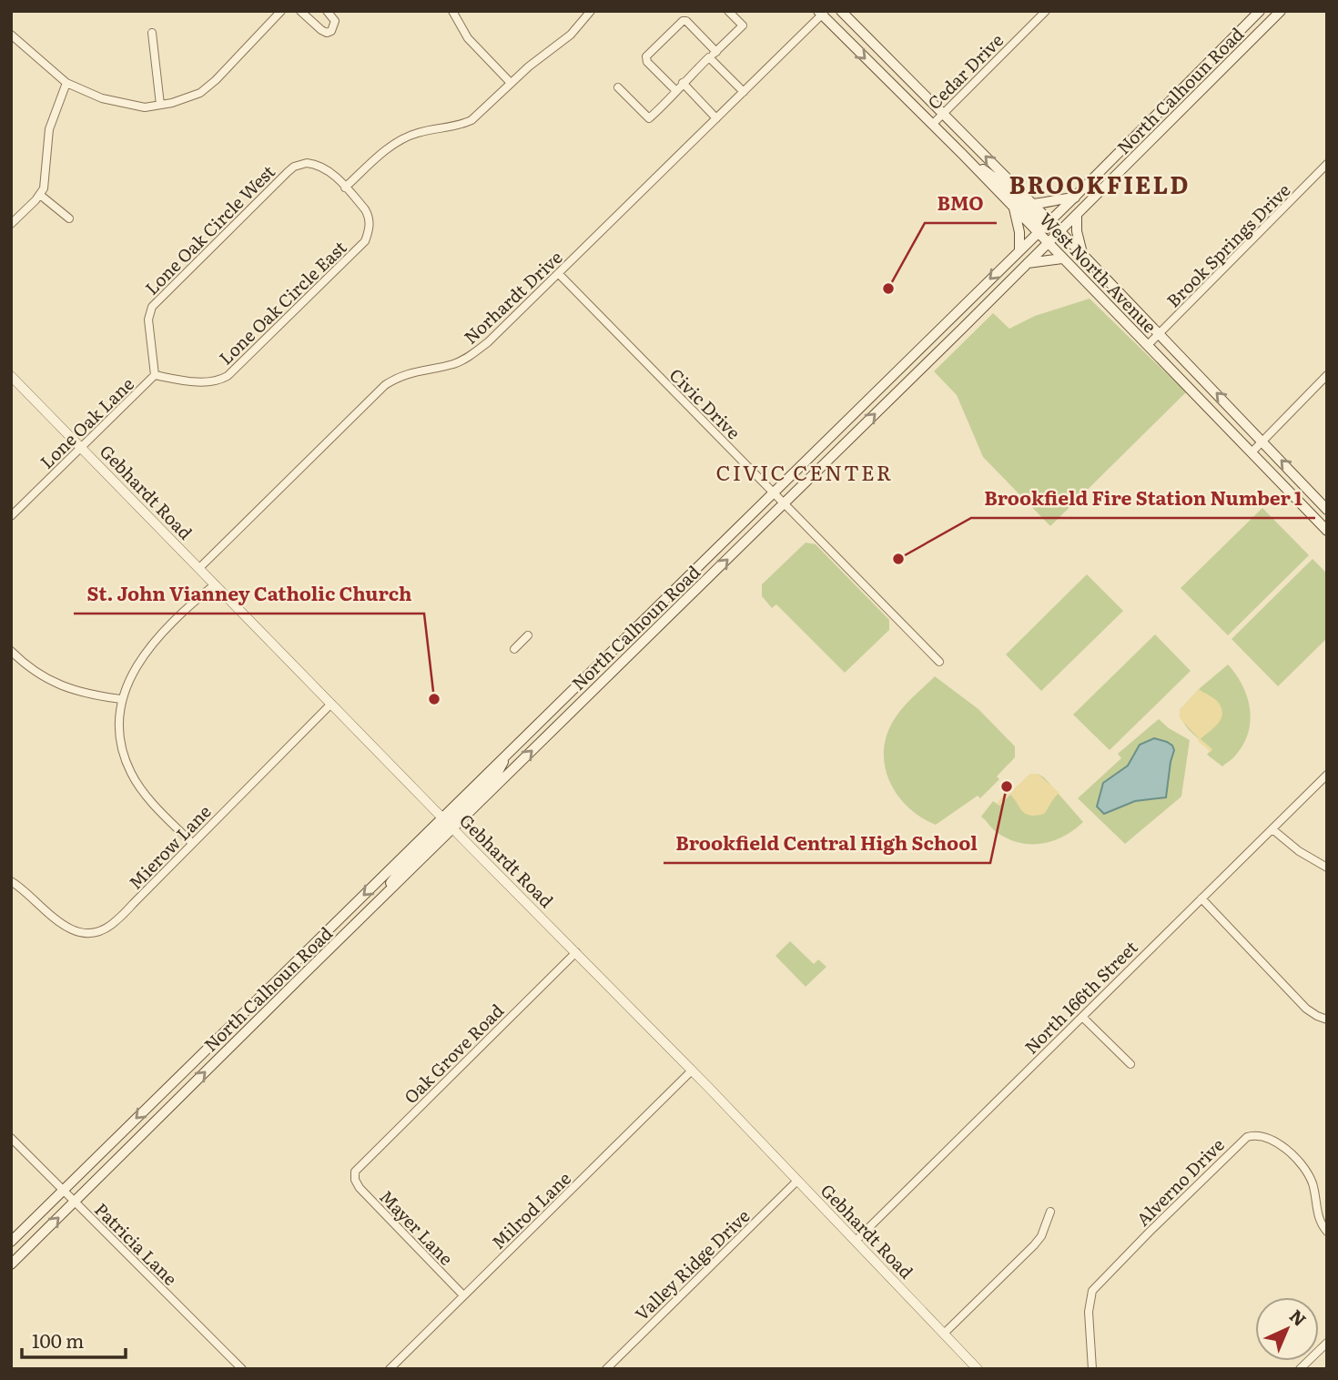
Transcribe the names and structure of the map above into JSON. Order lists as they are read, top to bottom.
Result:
{
  "streets": {
    "main road": ["North Calhoun Road", "West North Avenue"],
    "street": [
      "Cedar Drive",
      "Lone Oak Circle West",
      "Brook Springs Drive",
      "Norhardt Drive",
      "Lone Oak Circle East",
      "Civic Drive",
      "Lone Oak Lane",
      "Gebhardt Road",
      "Mierow Lane",
      "North 166th Street",
      "Oak Grove Road",
      "Alverno Drive",
      "Milrod Lane",
      "Mayer Lane",
      "Patricia Lane",
      "Valley Ridge Drive"
    ]
  },
  "crossings": [
    ["Cedar Drive", "West North Avenue"],
    ["North Calhoun Road", "West North Avenue"],
    ["North Calhoun Road", "Civic Drive"],
    ["North Calhoun Road", "Gebhardt Road"],
    ["North Calhoun Road", "Patricia Lane"],
    ["Lone Oak Circle West", "Lone Oak Circle East"],
    ["Lone Oak Circle West", "Lone Oak Lane"],
    ["Brook Springs Drive", "West North Avenue"],
    ["West North Avenue", "Norhardt Drive"],
    ["Norhardt Drive", "Civic Drive"],
    ["Norhardt Drive", "Gebhardt Road"],
    ["Lone Oak Circle East", "Lone Oak Lane"],
    ["Lone Oak Lane", "Gebhardt Road"],
    ["Gebhardt Road", "Mierow Lane"],
    ["Gebhardt Road", "North 166th Street"],
    ["Gebhardt Road", "Oak Grove Road"],
    ["Gebhardt Road", "Milrod Lane"],
    ["Gebhardt Road", "Valley Ridge Drive"],
    ["Oak Grove Road", "Mayer Lane"],
    ["Milrod Lane", "Mayer Lane"]
  ],
  "districts": ["BROOKFIELD", "CIVIC CENTER"],
  "places": [
    "BMO",
    "Brookfield Fire Station Number 1",
    "St. John Vianney Catholic Church",
    "Brookfield Central High School"
  ],
  "scale_bar": "100 m",
  "north": "top right"
}
